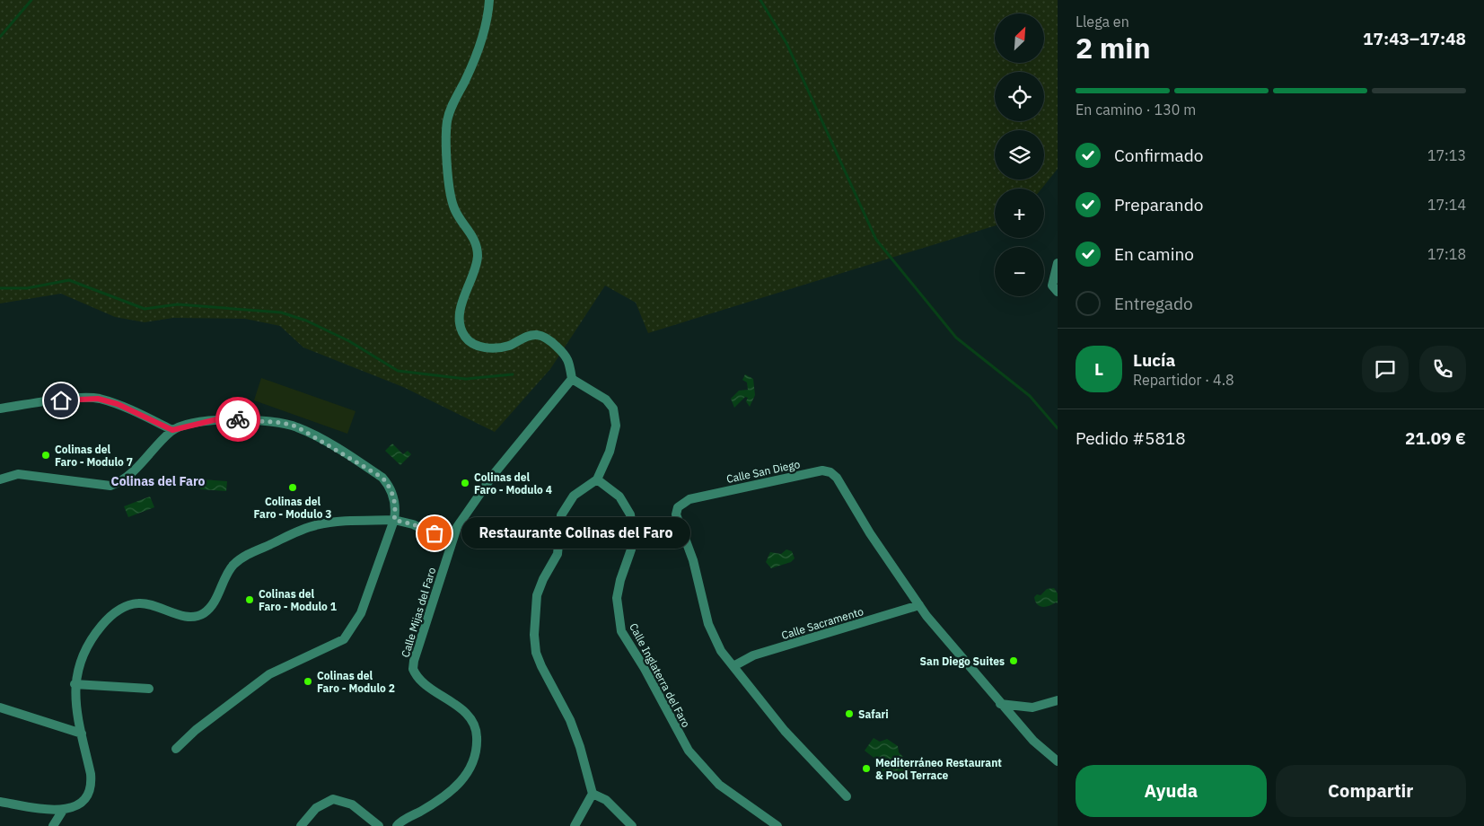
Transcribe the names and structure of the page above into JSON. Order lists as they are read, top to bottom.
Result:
{
  "streets": {
    "street": [
      "Calle San Diego",
      "Calle Mijas del Faro",
      "Calle Sacramento",
      "Calle Inglaterra del Faro"
    ]
  },
  "crossings": [
    ["Calle San Diego", "Calle Sacramento"]
  ],
  "districts": ["Colinas del Faro"],
  "places": [
    "Colinas del Faro - Modulo 7",
    "Colinas del Faro - Modulo 4",
    "Colinas del Faro - Modulo 3",
    "Restaurante Colinas del Faro",
    "Colinas del Faro - Modulo 1",
    "San Diego Suites",
    "Colinas del Faro - Modulo 2",
    "Safari",
    "Mediterráneo Restaurant & Pool Terrace"
  ],
  "north": "top right",
  "page": {
    "heading": ["2 min", "Llega en", "17:43–17:48"],
    "panel": [
      "Lucía",
      "Repartidor · 4.8",
      "Pedido #5818",
      "21.09 €"
    ],
    "map_buttons": ["+", "−"],
    "bar": "En camino · 130 m",
    "list": [
      ["Confirmado", "17:13"],
      ["Preparando", "17:14"],
      ["En camino", "17:18"],
      "Entregado"
    ],
    "round": "L",
    "bubble": "Restaurante Colinas del Faro",
    "buttons": ["Ayuda", "Compartir"]
  }
}
